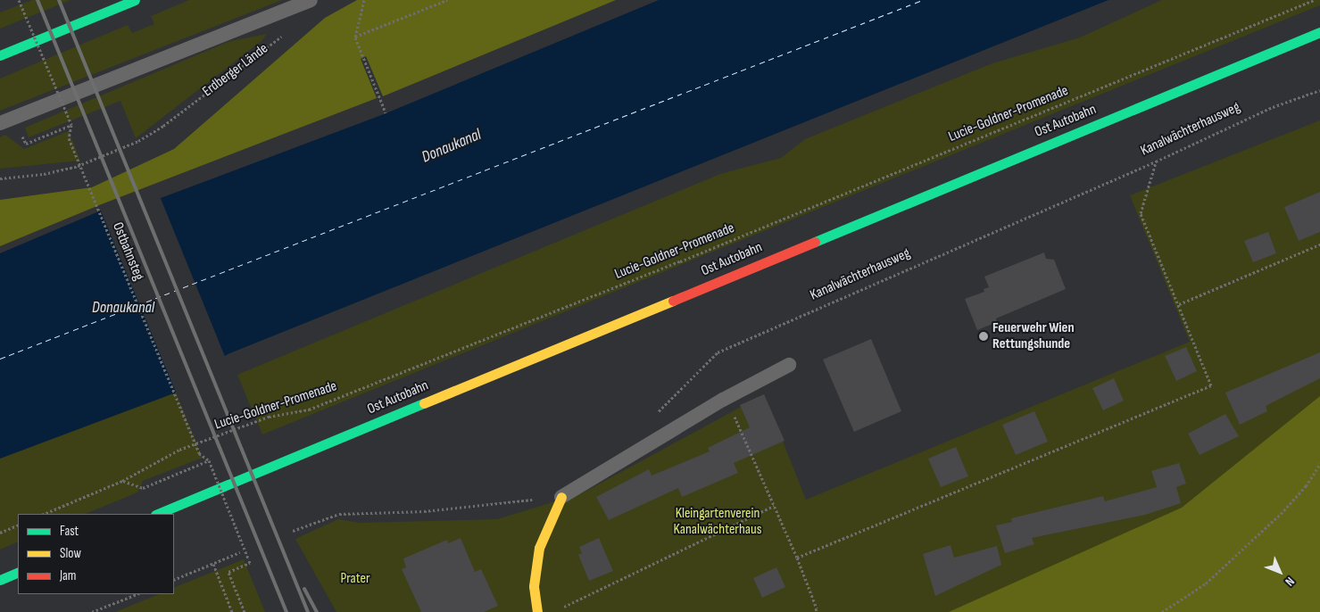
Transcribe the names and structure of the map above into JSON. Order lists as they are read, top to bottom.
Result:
{
  "streets": {
    "main road": ["Ost Autobahn"],
    "lane": ["Erdberger Lände"],
    "path": ["Lucie-Goldner-Promenade", "Kanalwächterhausweg", "Ostbahnsteg"]
  },
  "water": ["Donaukanal"],
  "parks": ["Kleingartenverein Kanalwächterhaus", "Prater"],
  "places": ["Feuerwehr Wien Rettungshunde"],
  "legend": ["Fast", "Slow", "Jam"],
  "north": "bottom right"
}
